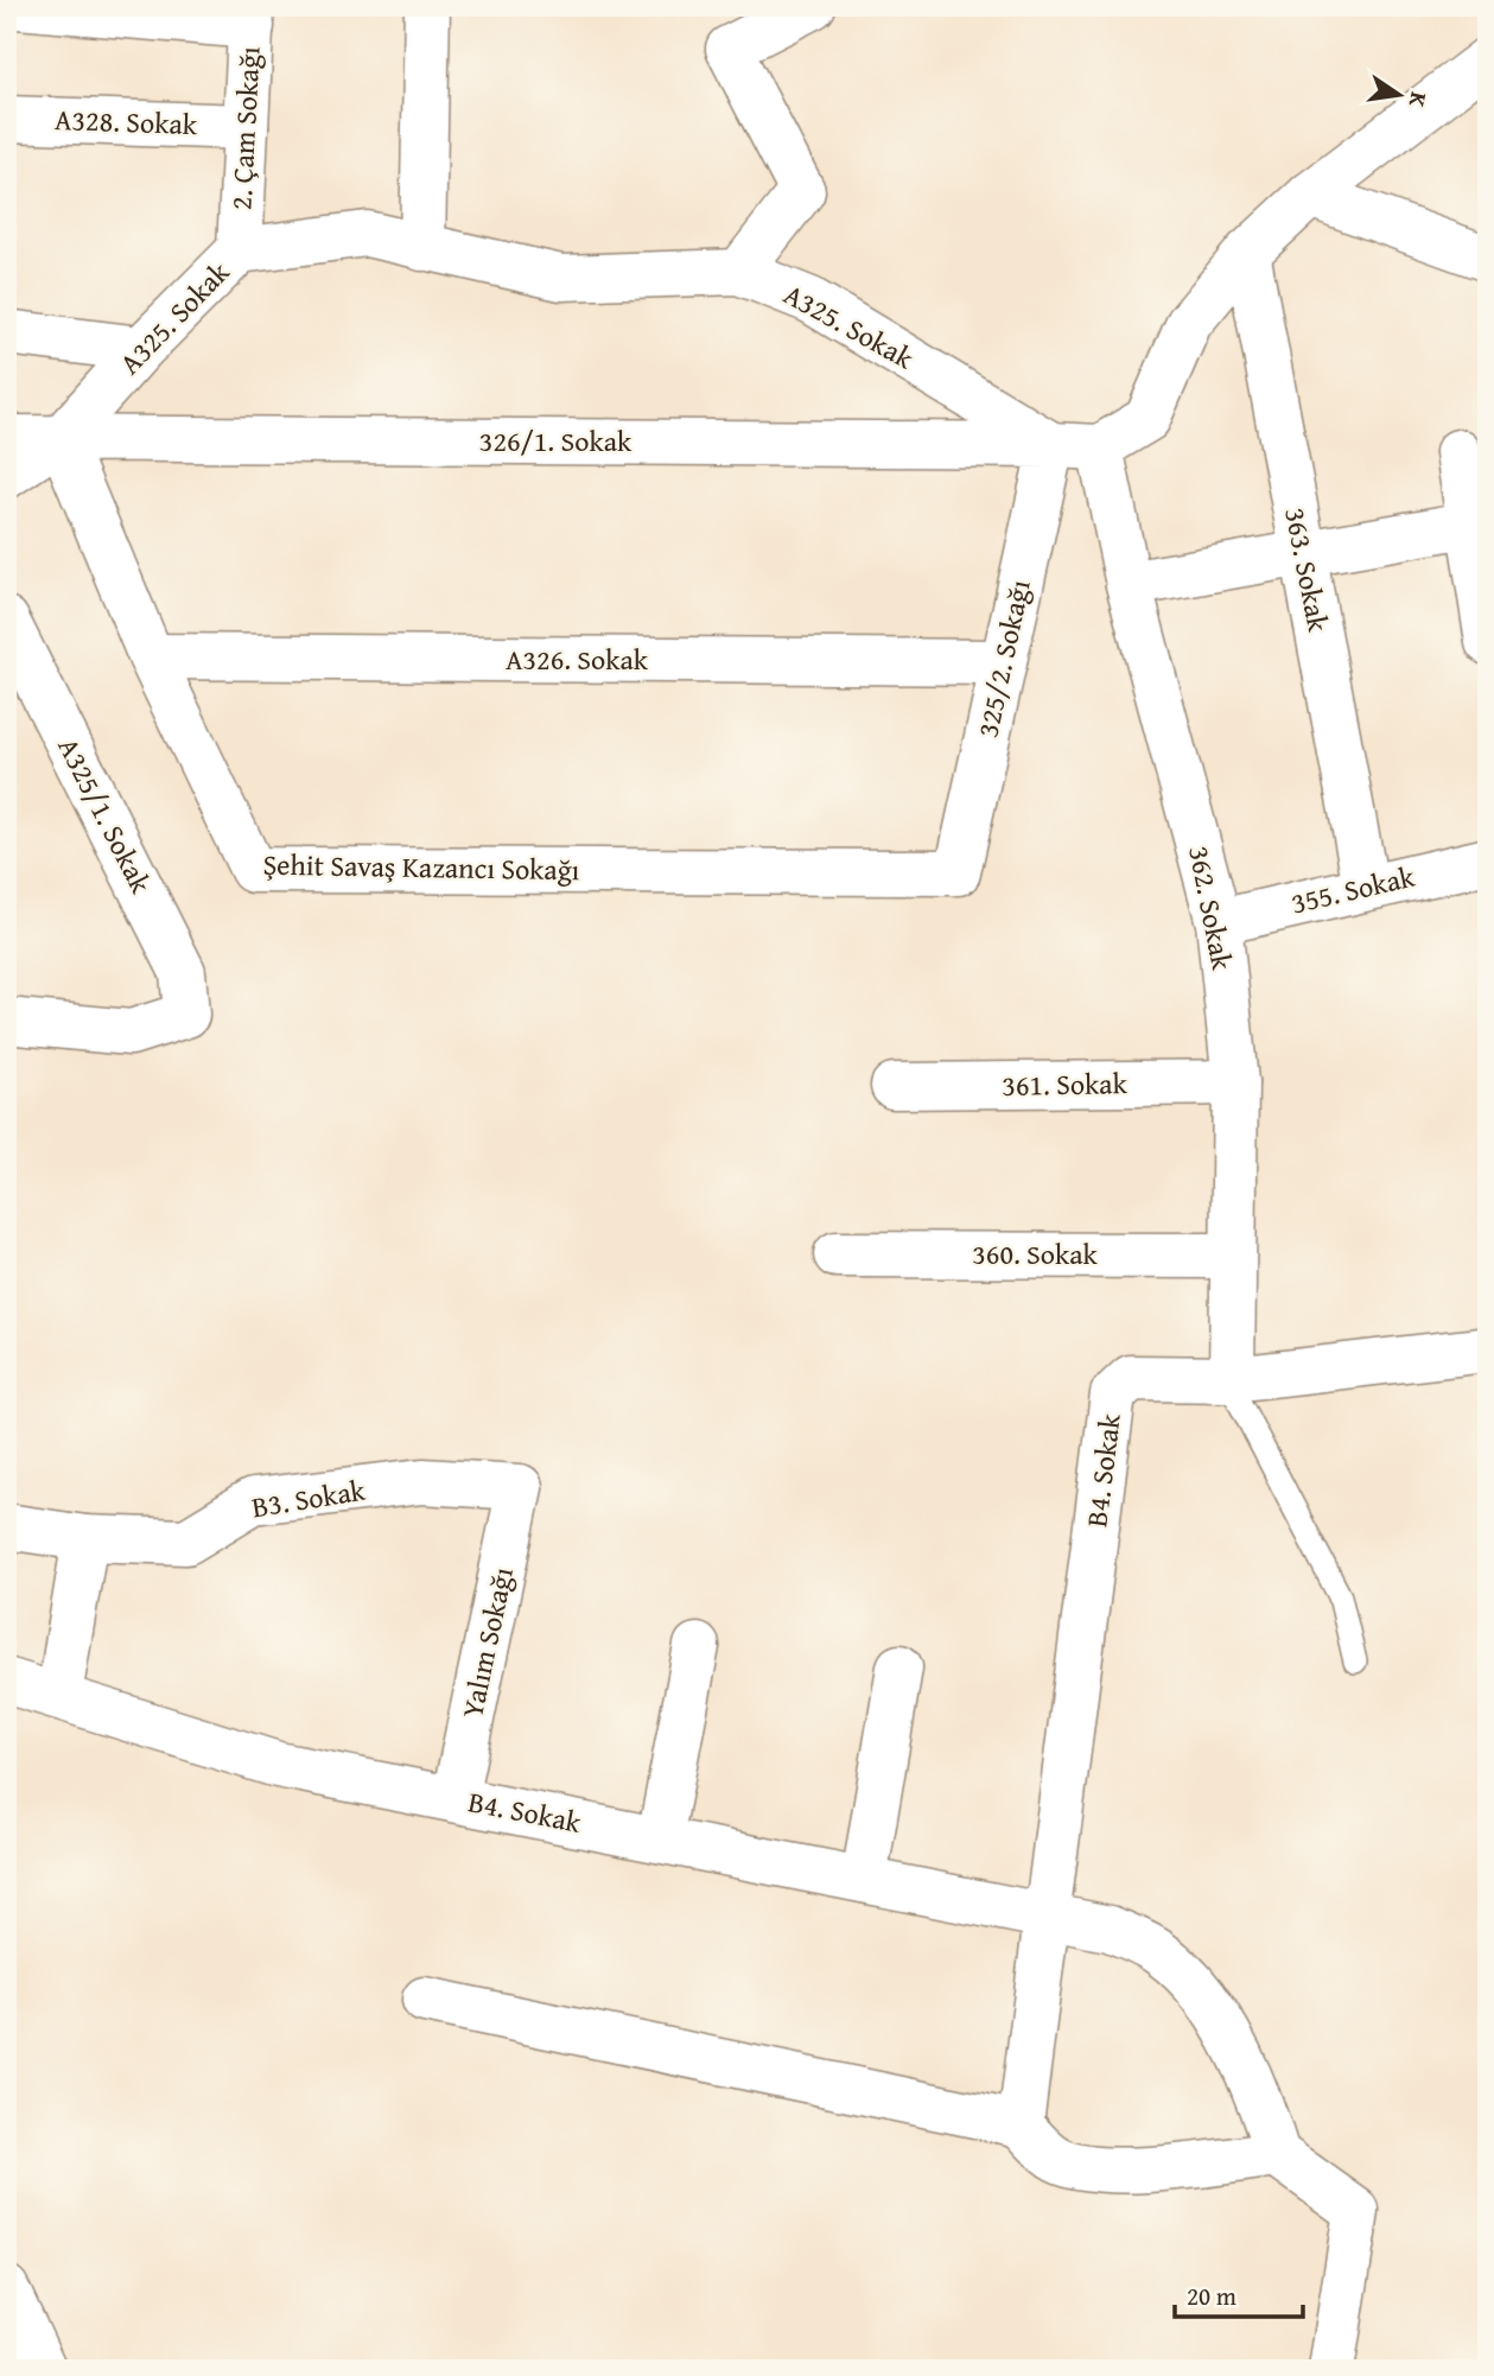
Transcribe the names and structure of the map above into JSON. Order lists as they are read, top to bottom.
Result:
{
  "streets": {
    "street": [
      "A328. Sokak",
      "2. Çam Sokağı",
      "A325. Sokak",
      "326/1. Sokak",
      "363. Sokak",
      "325/2. Sokağı",
      "A326. Sokak",
      "A325/1. Sokak",
      "Şehit Savaş Kazancı Sokağı",
      "355. Sokak",
      "362. Sokak",
      "361. Sokak",
      "360. Sokak",
      "B4. Sokak",
      "B3. Sokak",
      "Yalım Sokağı"
    ]
  },
  "crossings": [
    ["A328. Sokak", "2. Çam Sokağı"],
    ["2. Çam Sokağı", "A325. Sokak"],
    ["A325. Sokak", "326/1. Sokak"],
    ["A325. Sokak", "325/2. Sokağı"],
    ["A325. Sokak", "Şehit Savaş Kazancı Sokağı"],
    ["A325. Sokak", "362. Sokak"],
    ["326/1. Sokak", "325/2. Sokağı"],
    ["326/1. Sokak", "Şehit Savaş Kazancı Sokağı"],
    ["363. Sokak", "355. Sokak"],
    ["325/2. Sokağı", "A326. Sokak"],
    ["325/2. Sokağı", "Şehit Savaş Kazancı Sokağı"],
    ["A326. Sokak", "Şehit Savaş Kazancı Sokağı"],
    ["355. Sokak", "362. Sokak"],
    ["362. Sokak", "361. Sokak"],
    ["362. Sokak", "360. Sokak"],
    ["362. Sokak", "B4. Sokak"],
    ["B4. Sokak", "Yalım Sokağı"],
    ["B3. Sokak", "Yalım Sokağı"]
  ],
  "scale_bar": "20 m",
  "north": "right"
}
